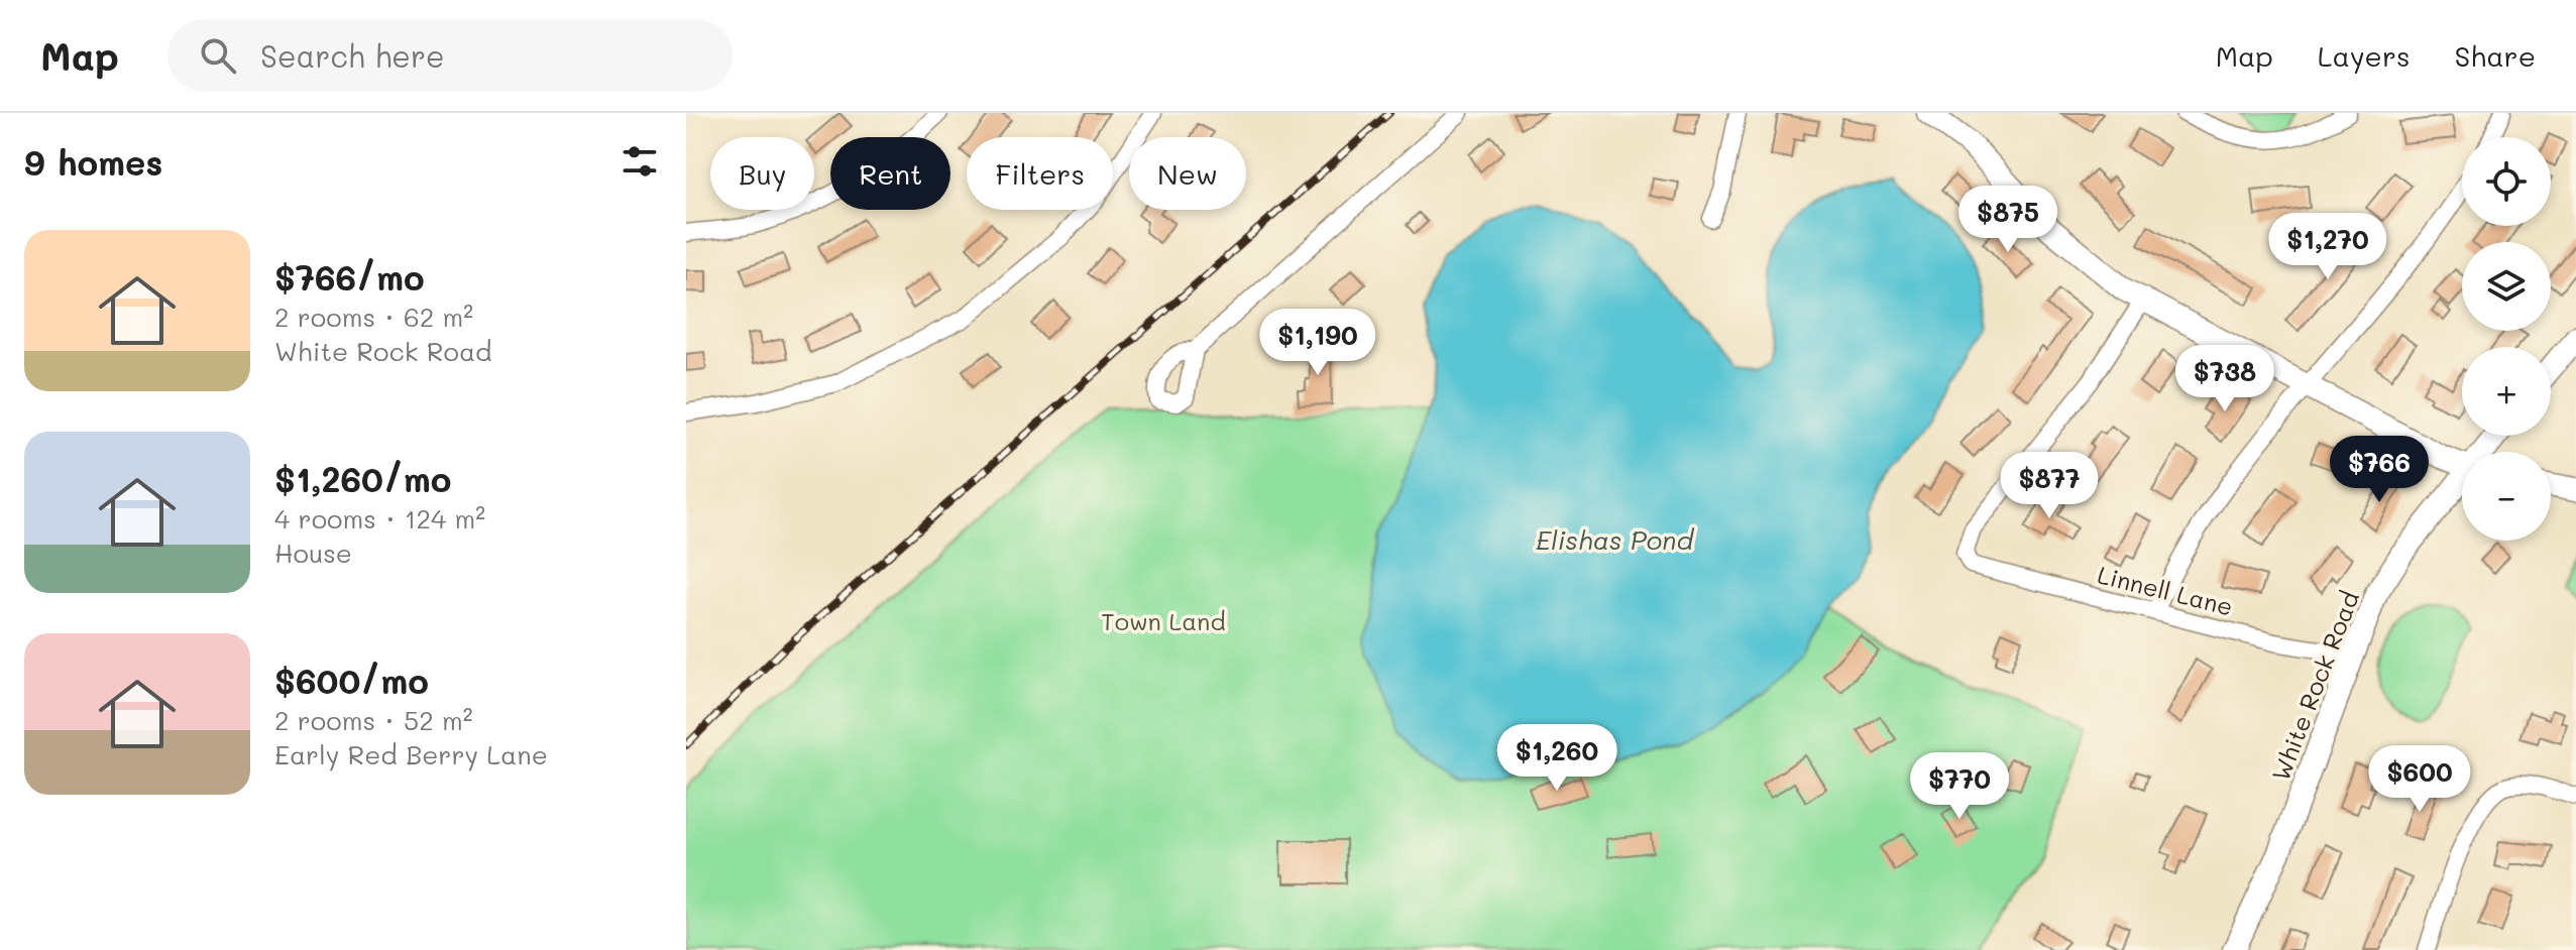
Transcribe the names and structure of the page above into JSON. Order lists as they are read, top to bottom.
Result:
{
  "streets": {
    "main road": ["White Rock Road"],
    "street": ["Linnell Lane"]
  },
  "crossings": [
    ["Linnell Lane", "White Rock Road"]
  ],
  "water": ["Elishas Pond"],
  "parks": ["Town Land"],
  "page": {
    "header": "Map",
    "search": "Search here",
    "nav": ["Map", "Layers", "Share"],
    "heading": "9 homes",
    "map_buttons": ["+", "−"],
    "chip": [
      "Buy",
      "Rent",
      "Filters",
      "New"
    ],
    "price": [
      "$875",
      "$1,270",
      "$1,190",
      "$738",
      "$766",
      "$877",
      "$1,260",
      "$600",
      "$770"
    ],
    "list": [
      {
        "name": "$766/mo",
        "note": "2 rooms · 62 m² · White Rock Road"
      },
      {
        "name": "$1,260/mo",
        "note": "4 rooms · 124 m² · House"
      },
      {
        "name": "$600/mo",
        "note": "2 rooms · 52 m² · Early Red Berry Lane"
      }
    ]
  }
}
